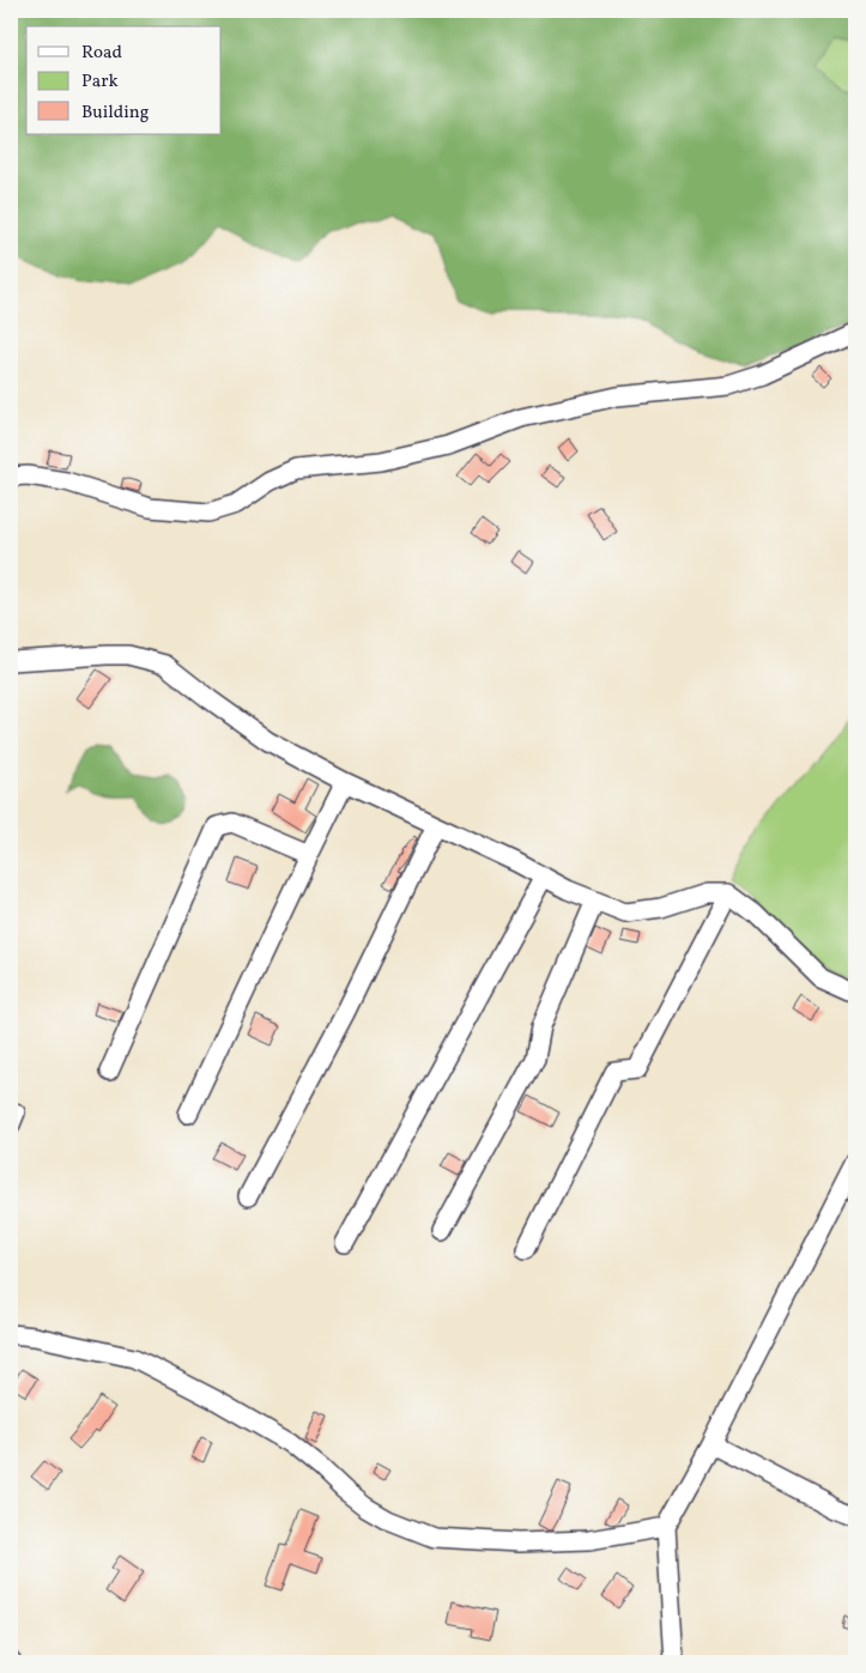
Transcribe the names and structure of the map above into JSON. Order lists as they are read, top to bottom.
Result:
{
  "legend": ["Road", "Park", "Building"]
}
